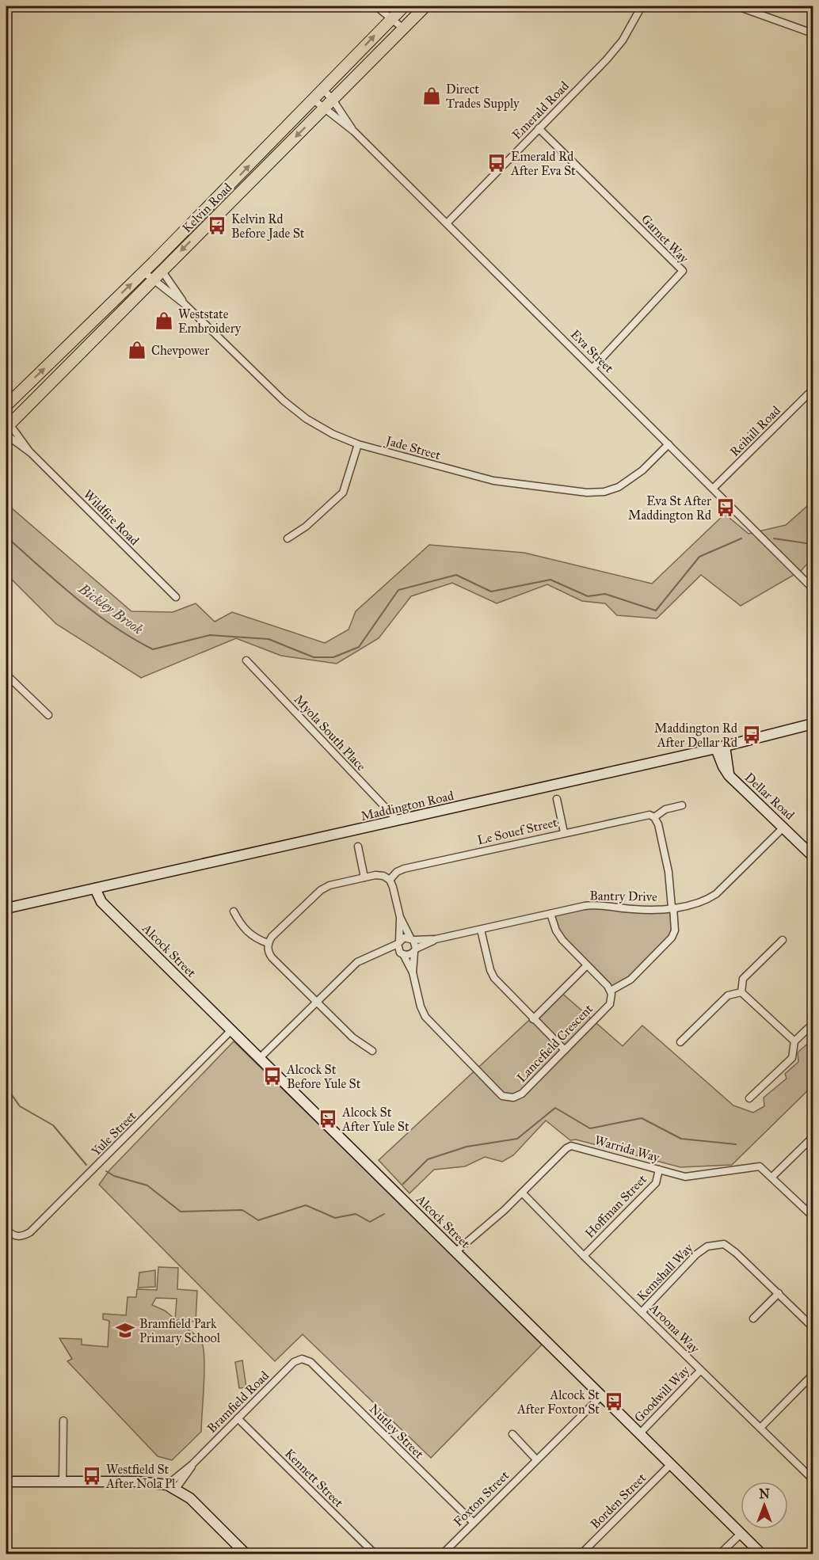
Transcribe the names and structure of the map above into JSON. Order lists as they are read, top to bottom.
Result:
{
  "streets": {
    "main road": [
      "Kelvin Road",
      "Dellar Road",
      "Maddington Road",
      "Alcock Street"
    ],
    "street": [
      "Emerald Road",
      "Garnet Way",
      "Eva Street",
      "Reihill Road",
      "Jade Street",
      "Wildfire Road",
      "Myola South Place",
      "Le Souef Street",
      "Bantry Drive",
      "Lancefield Crescent",
      "Yule Street",
      "Warrida Way",
      "Hoffman Street",
      "Kemshall Way",
      "Aroona Way",
      "Goodwill Way",
      "Bramfield Road",
      "Nutley Street",
      "Kennett Street",
      "Foxton Street",
      "Borden Street"
    ]
  },
  "crossings": [
    ["Emerald Road", "Garnet Way"],
    ["Emerald Road", "Eva Street"],
    ["Kelvin Road", "Eva Street"],
    ["Kelvin Road", "Jade Street"],
    ["Kelvin Road", "Wildfire Road"],
    ["Garnet Way", "Eva Street"],
    ["Eva Street", "Reihill Road"],
    ["Eva Street", "Jade Street"],
    ["Myola South Place", "Maddington Road"],
    ["Dellar Road", "Maddington Road"],
    ["Dellar Road", "Bantry Drive"],
    ["Maddington Road", "Alcock Street"],
    ["Bantry Drive", "Lancefield Crescent"],
    ["Alcock Street", "Yule Street"],
    ["Alcock Street", "Warrida Way"],
    ["Alcock Street", "Goodwill Way"],
    ["Alcock Street", "Foxton Street"],
    ["Alcock Street", "Borden Street"],
    ["Warrida Way", "Hoffman Street"],
    ["Warrida Way", "Aroona Way"],
    ["Hoffman Street", "Aroona Way"],
    ["Kemshall Way", "Aroona Way"],
    ["Aroona Way", "Goodwill Way"],
    ["Bramfield Road", "Nutley Street"],
    ["Bramfield Road", "Kennett Street"],
    ["Nutley Street", "Foxton Street"]
  ],
  "water": ["Bickley Brook"],
  "places": {
    "shop": ["Direct Trades Supply", "Weststate Embroidery", "Chevpower"],
    "bus stop": [
      "Emerald Rd After Eva St",
      "Kelvin Rd Before Jade St",
      "Eva St After Maddington Rd",
      "Maddington Rd After Dellar Rd",
      "Alcock St Before Yule St",
      "Alcock St After Yule St",
      "Alcock St After Foxton St",
      "Westfield St After Nola Pl"
    ],
    "school or university": ["Bramfield Park Primary School"]
  },
  "north": "top"
}
